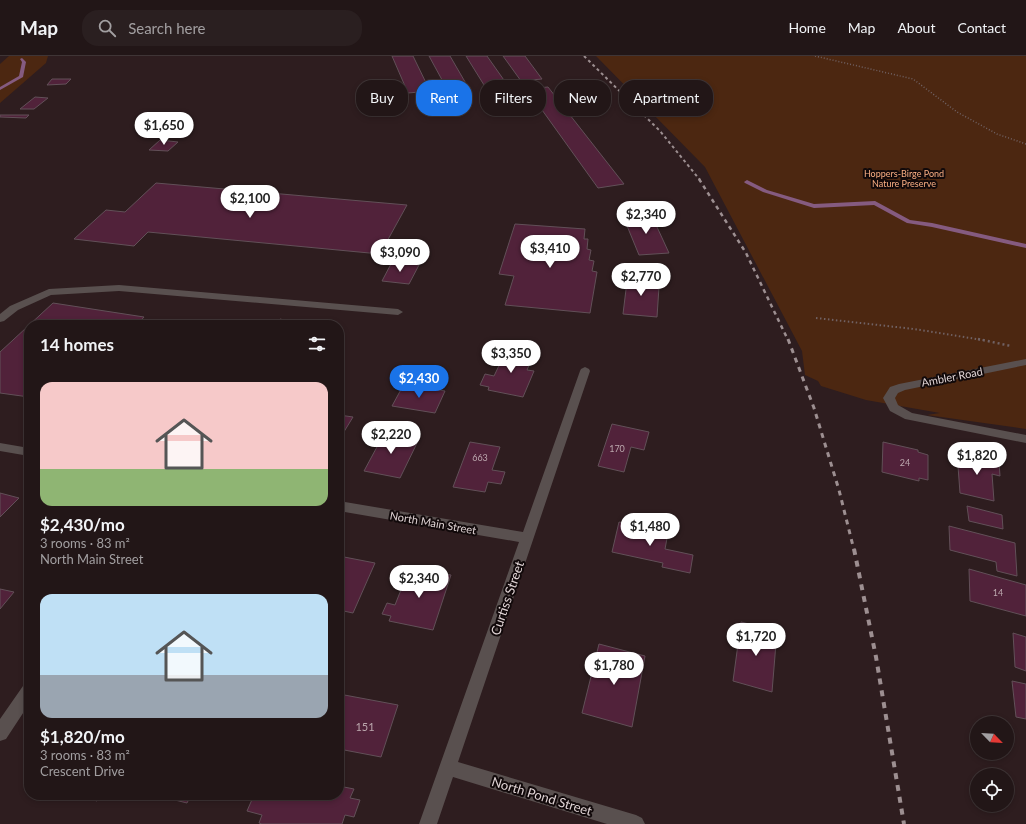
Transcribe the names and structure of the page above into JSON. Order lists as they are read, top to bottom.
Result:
{
  "streets": {
    "street": [
      "Ambler Road",
      "North Main Street",
      "Curtiss Street",
      "North Pond Street"
    ]
  },
  "crossings": [
    ["North Main Street", "Curtiss Street"],
    ["Curtiss Street", "North Pond Street"]
  ],
  "parks": ["Hoppers-Birge Pond Nature Preserve"],
  "house_numbers": [
    "170",
    "663",
    "24",
    "14",
    "151"
  ],
  "north": "bottom right",
  "page": {
    "header": "Map",
    "search": "Search here",
    "nav": [
      "Home",
      "Map",
      "About",
      "Contact"
    ],
    "chip": [
      "Buy",
      "Rent",
      "Filters",
      "New",
      "Apartment"
    ],
    "price": [
      "$1,650",
      "$2,100",
      "$2,340",
      "$3,410",
      "$3,090",
      "$2,770",
      "$3,350",
      "$2,430",
      "$2,220",
      "$1,820",
      "$1,480",
      "$2,340",
      "$1,720",
      "$1,780"
    ],
    "heading": "14 homes",
    "list": [
      {
        "name": "$2,430/mo",
        "note": "3 rooms · 83 m² · North Main Street"
      },
      {
        "name": "$1,820/mo",
        "note": "3 rooms · 83 m² · Crescent Drive"
      }
    ]
  }
}
